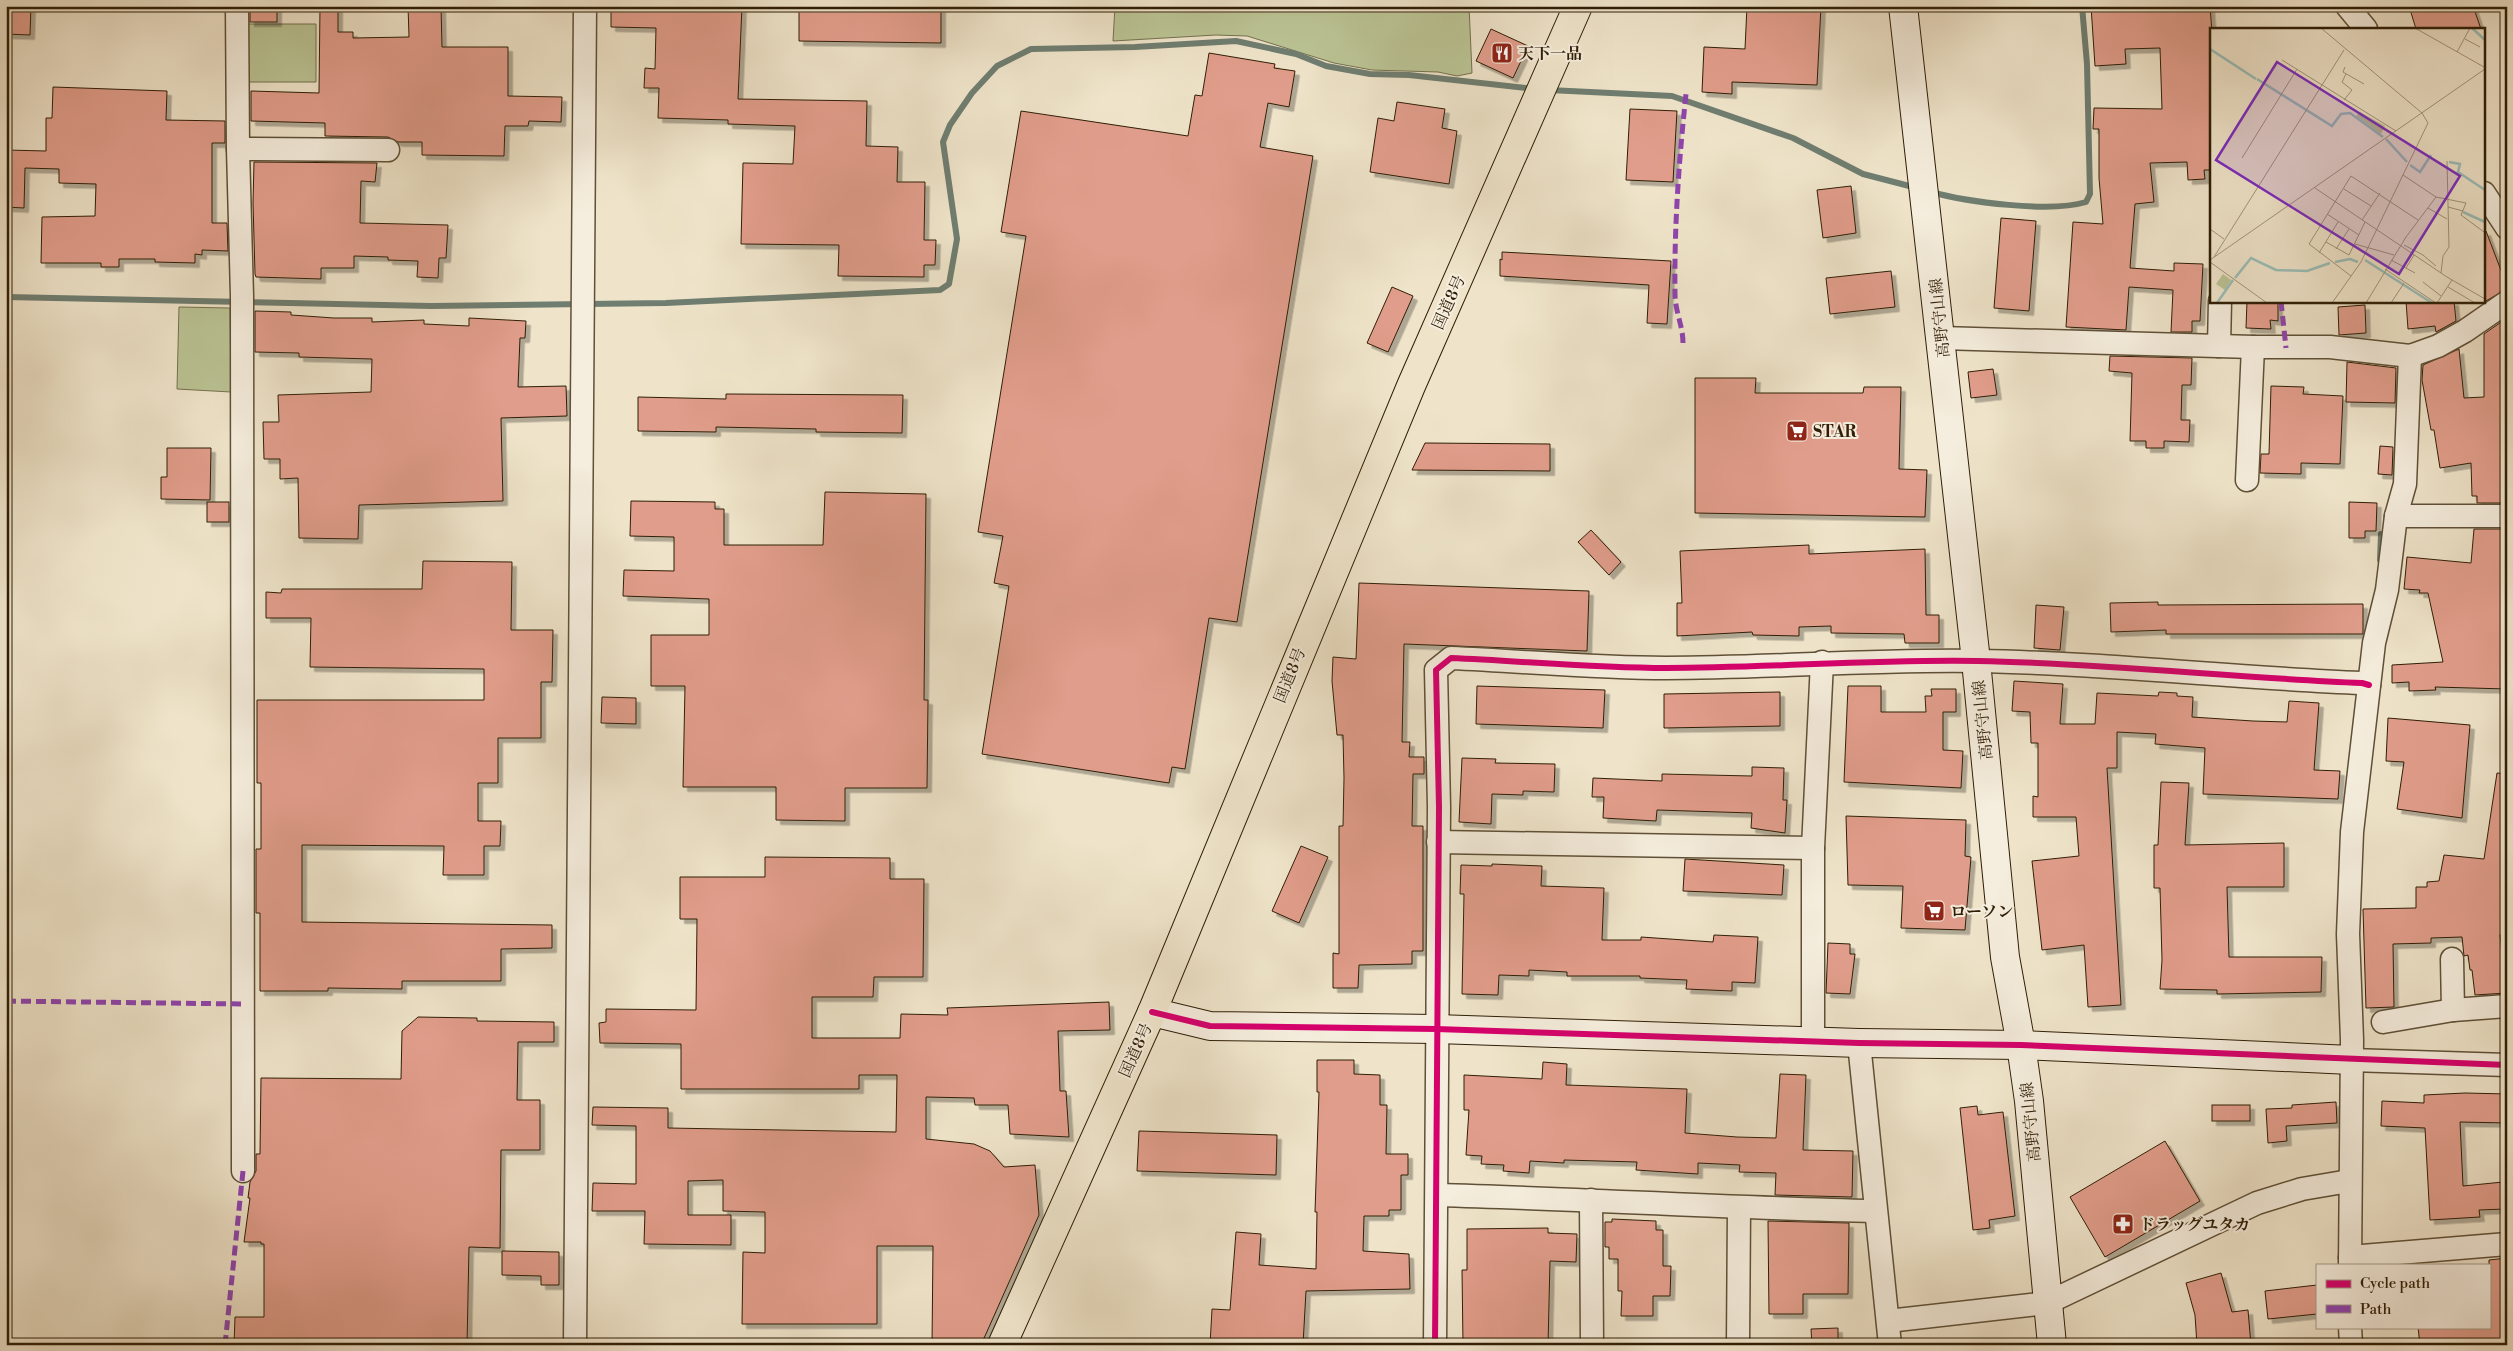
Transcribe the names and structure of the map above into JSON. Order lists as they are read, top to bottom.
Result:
{
  "streets": {
    "highway": ["国道8号"],
    "main road": ["高野守山線"]
  },
  "places": {
    "restaurant": ["天下一品"],
    "supermarket": ["STAR", "ローソン"],
    "pharmacy": ["ドラッグユタカ"]
  },
  "legend": ["Cycle path", "Path"]
}
